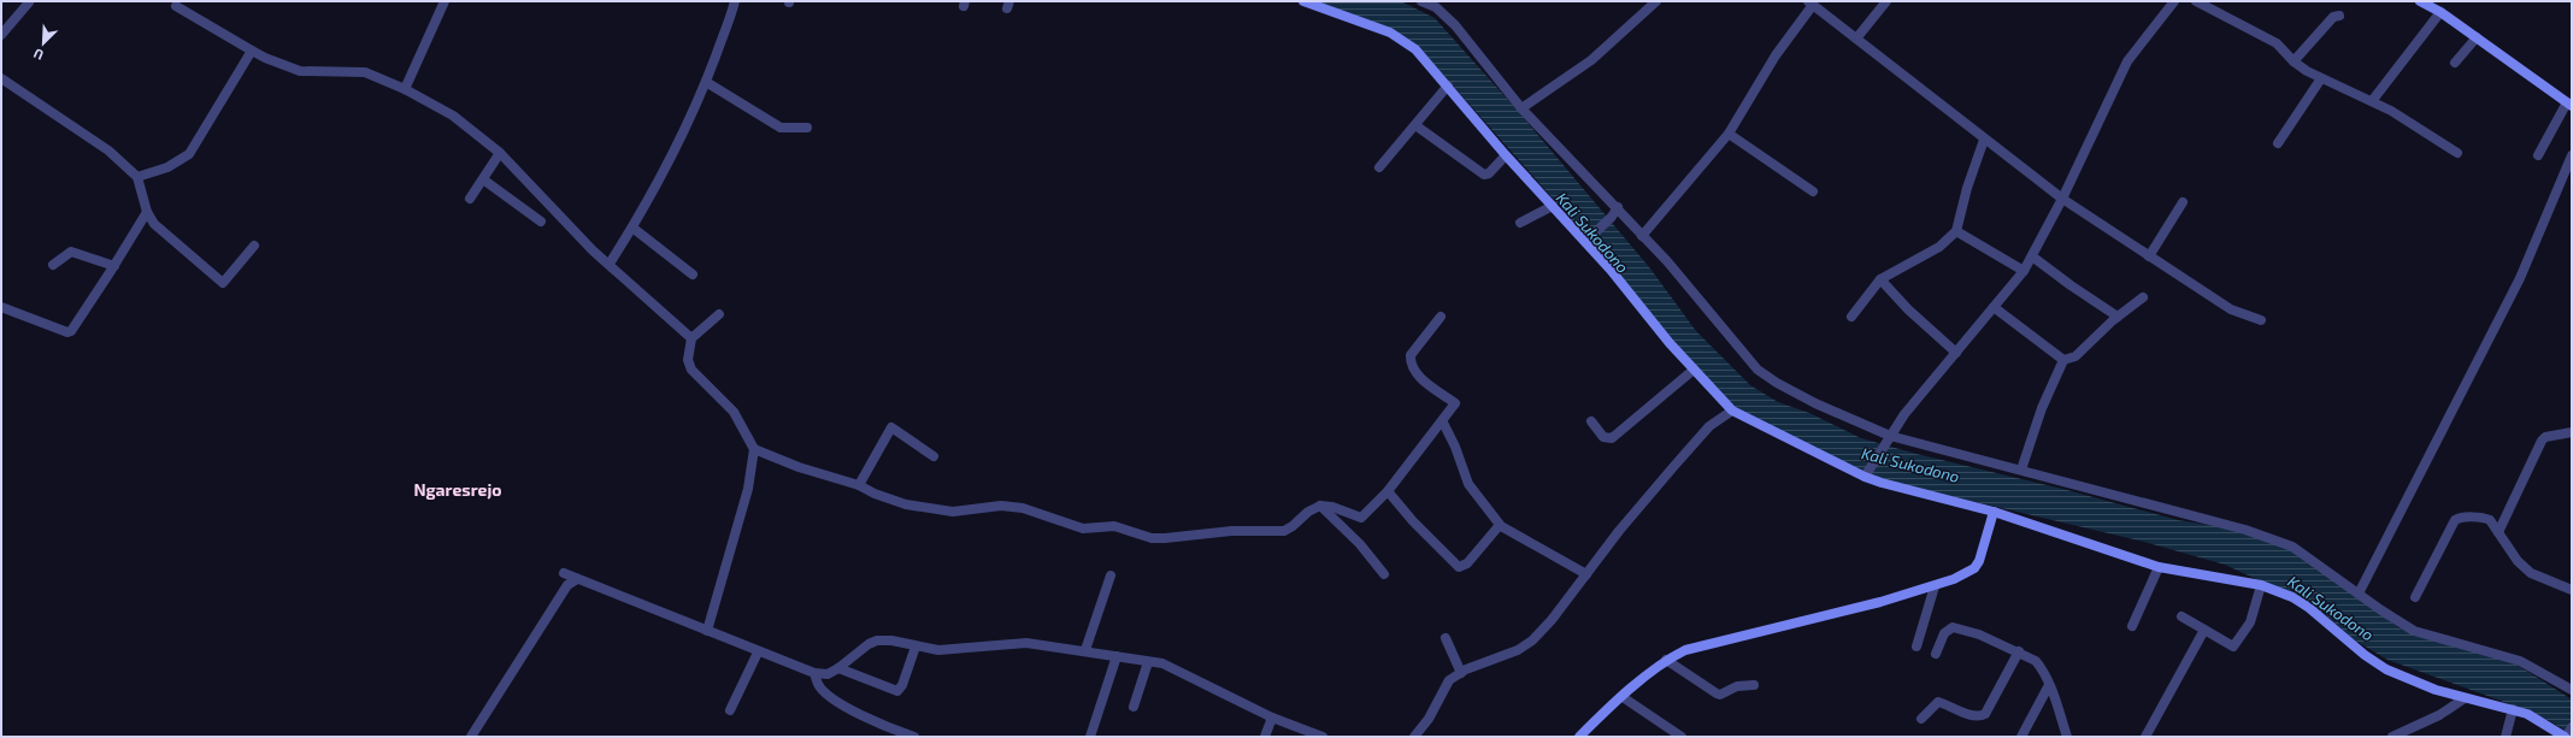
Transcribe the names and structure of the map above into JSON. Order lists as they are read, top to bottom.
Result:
{
  "districts": ["Ngaresrejo"],
  "water": ["Kali Sukodono"],
  "north": "bottom left"
}
